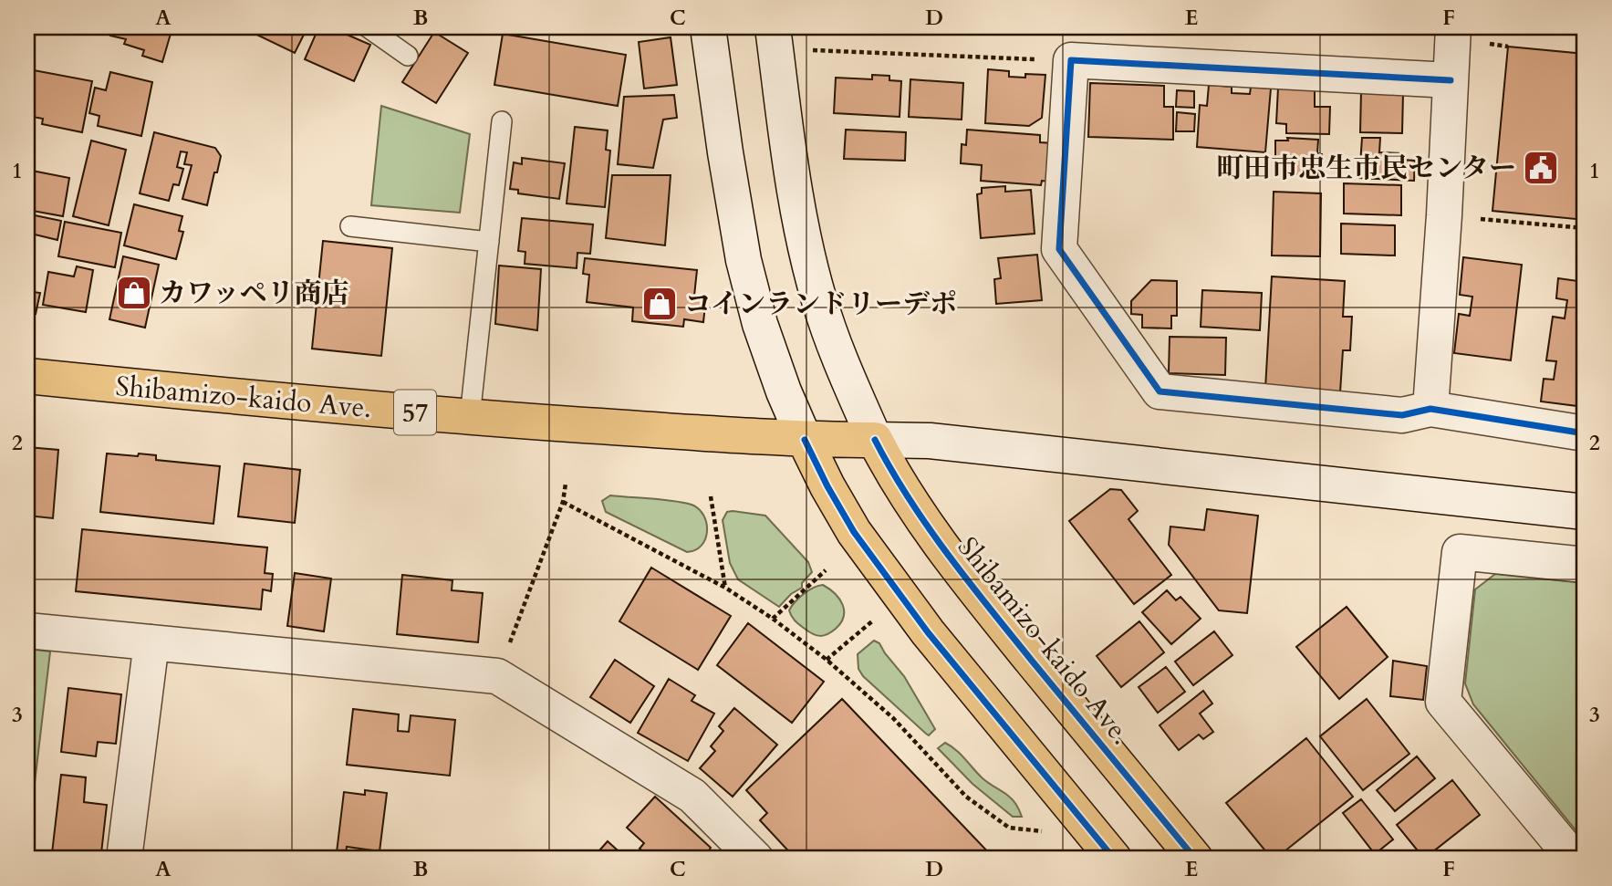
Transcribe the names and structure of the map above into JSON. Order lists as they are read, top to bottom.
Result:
{
  "streets": {
    "main road": ["Shibamizo-kaido Ave.", "57"]
  },
  "places": {
    "public building": ["町田市忠生市民センター"],
    "shop": ["カワッペリ商店", "コインランドリーデポ"]
  },
  "grid": {
    "columns": [
      "A",
      "B",
      "C",
      "D",
      "E",
      "F"
    ],
    "rows": ["1", "2", "3"]
  }
}
